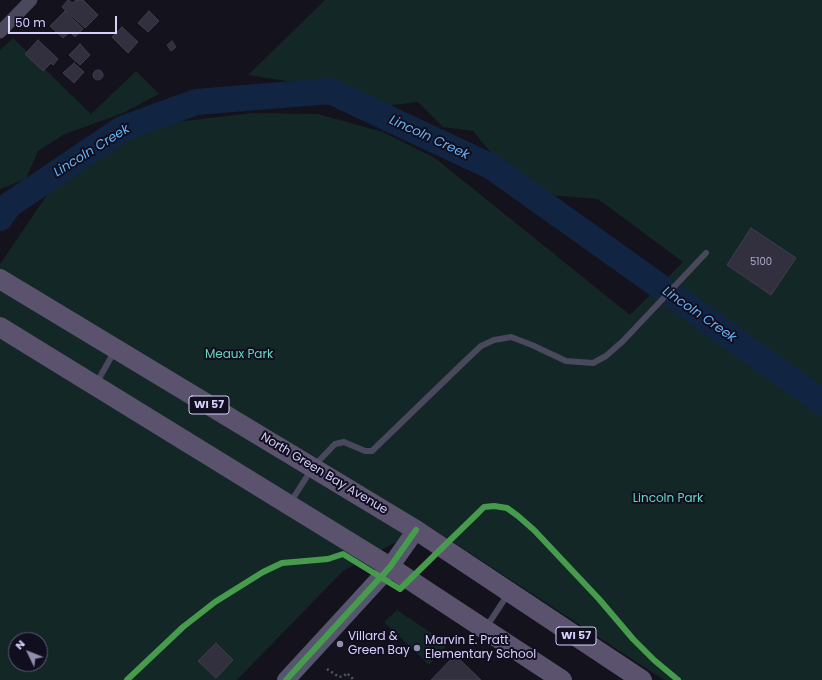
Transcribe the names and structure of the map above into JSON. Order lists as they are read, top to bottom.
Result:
{
  "streets": {
    "main road": ["WI 57", "North Green Bay Avenue"]
  },
  "water": ["Lincoln Creek"],
  "parks": ["Meaux Park", "Lincoln Park"],
  "places": ["Villard & Green Bay", "Marvin E. Pratt Elementary School"],
  "house_numbers": ["5100"],
  "scale_bar": "50 m",
  "north": "top left"
}
